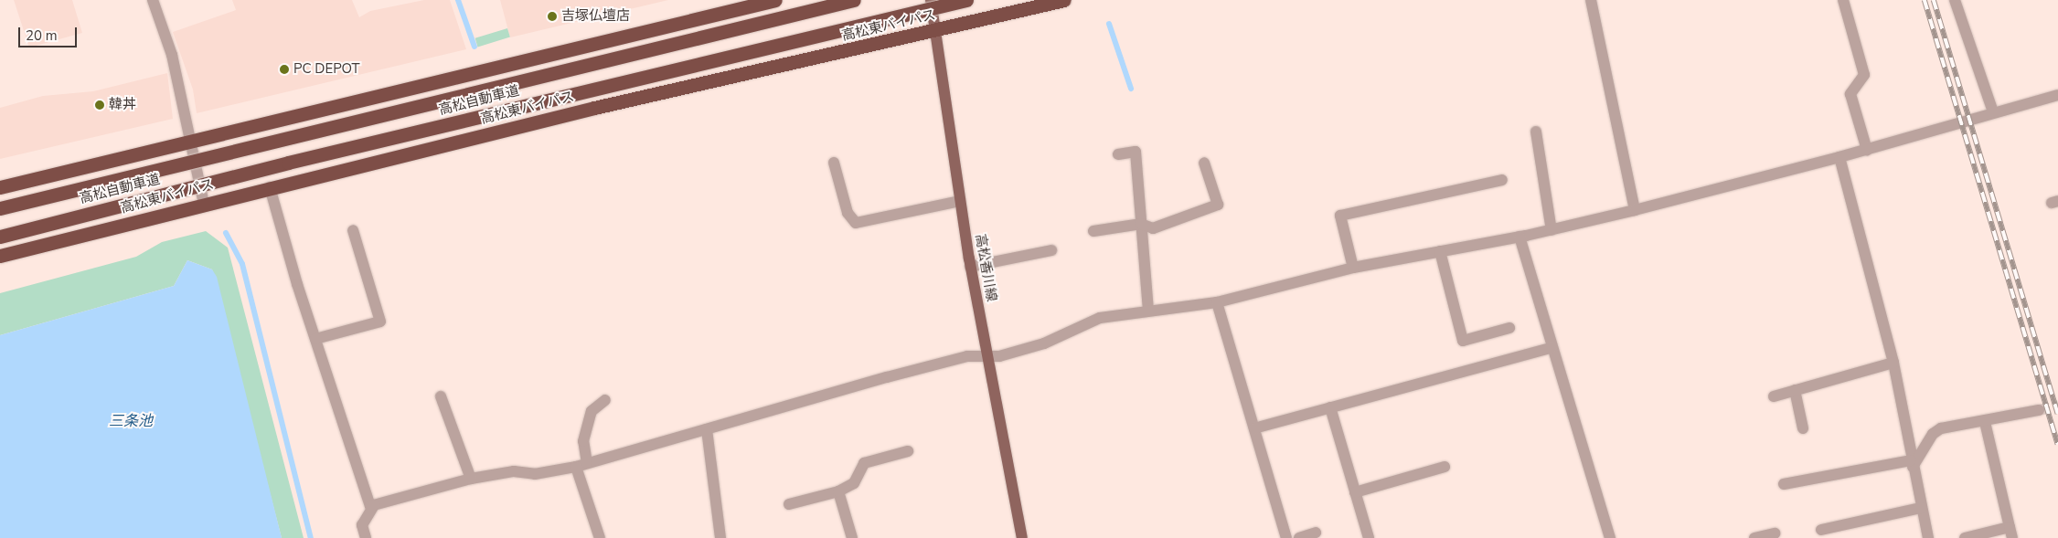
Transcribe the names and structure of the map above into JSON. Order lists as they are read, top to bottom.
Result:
{
  "streets": {
    "highway": ["高松東バイパス", "高松自動車道"],
    "main road": ["高松香川線"]
  },
  "crossings": [
    ["高松東バイパス", "高松香川線"]
  ],
  "water": ["三条池"],
  "places": ["吉塚仏壇店", "PC DEPOT", "韓丼"],
  "scale_bar": "20 m"
}
